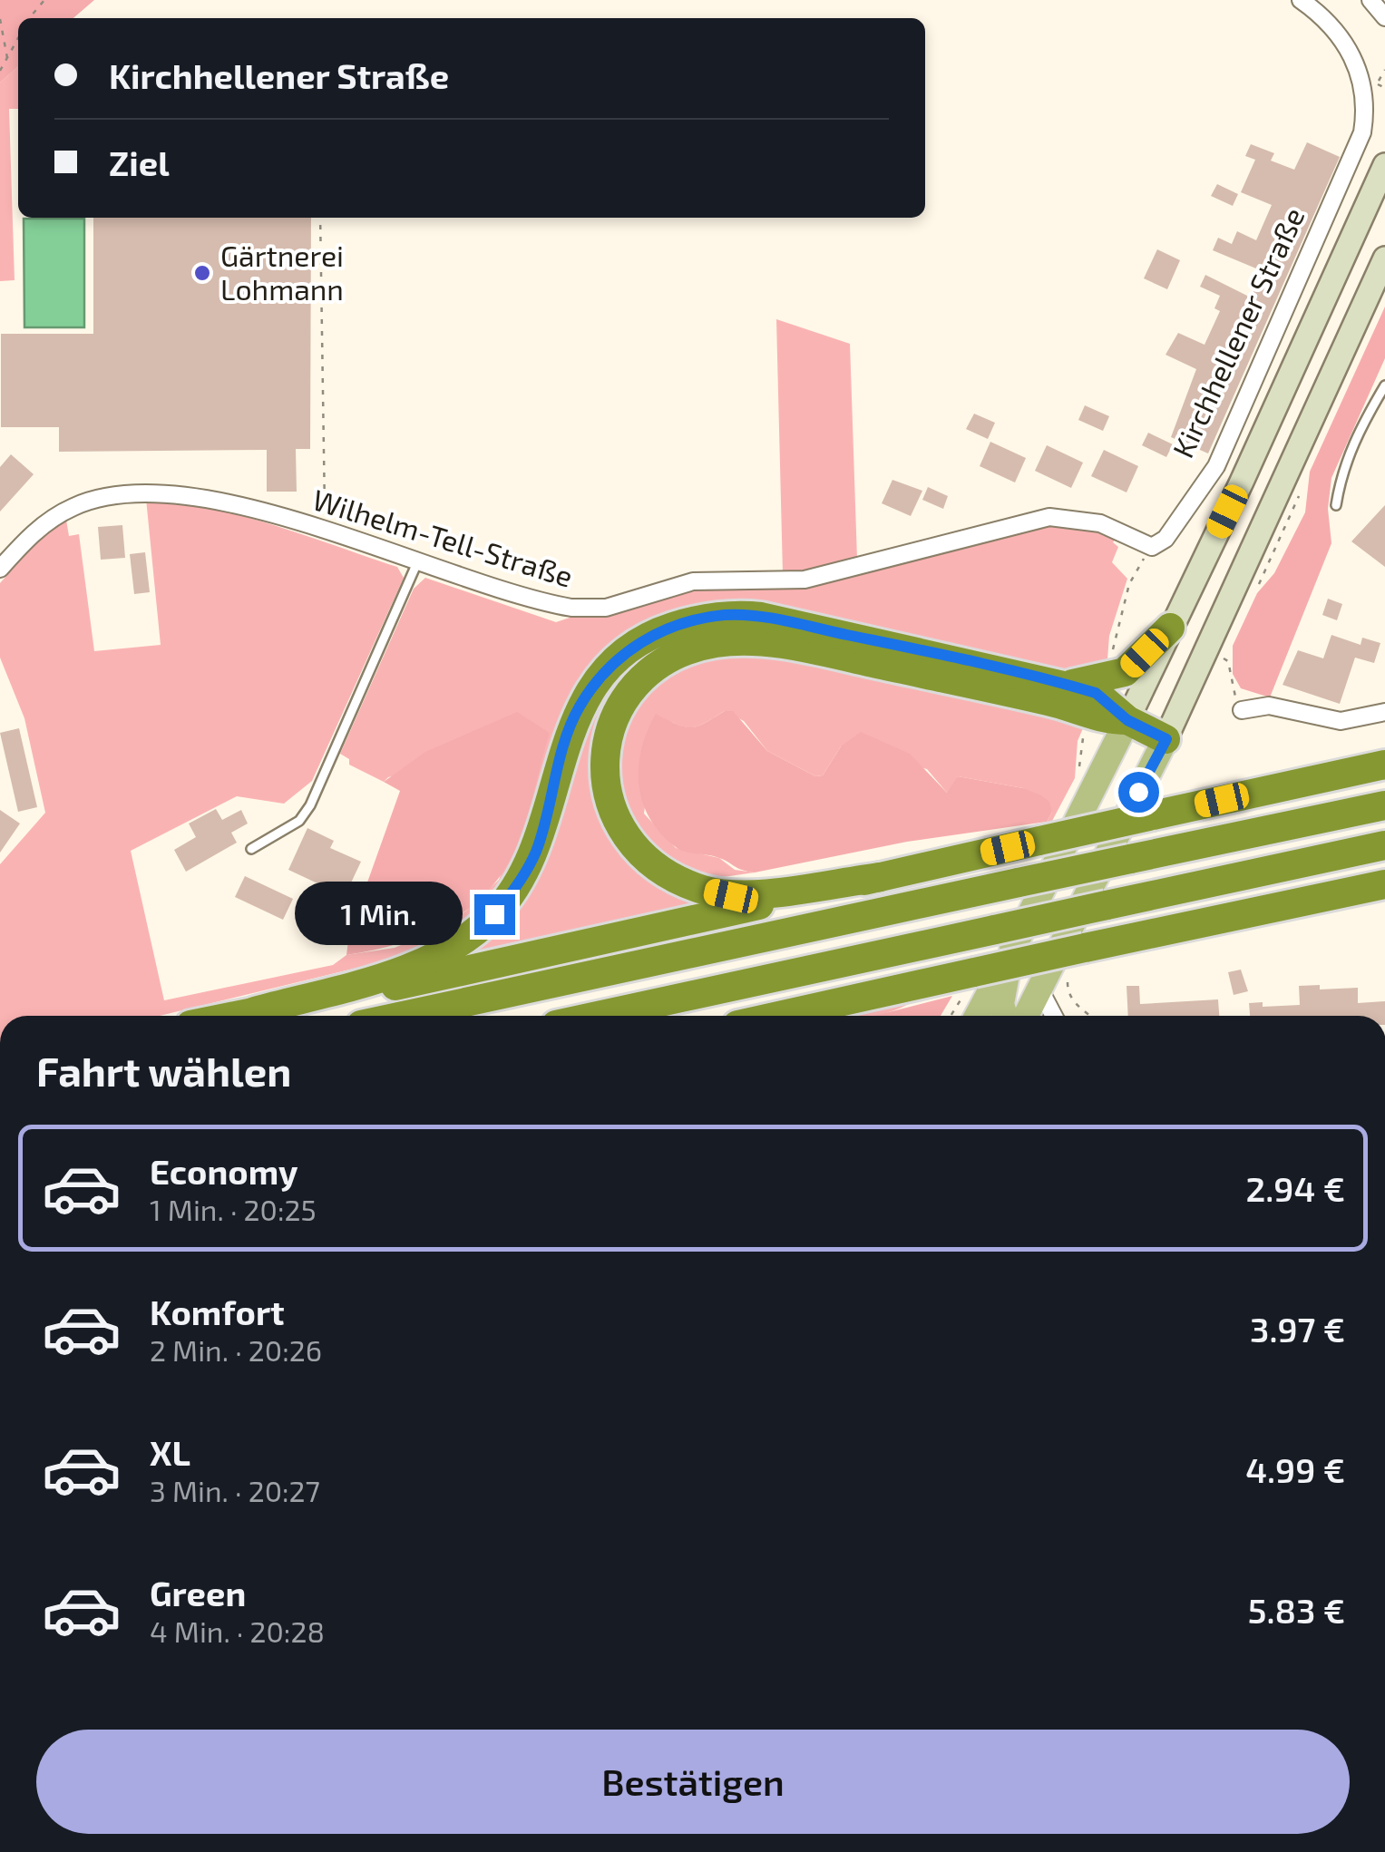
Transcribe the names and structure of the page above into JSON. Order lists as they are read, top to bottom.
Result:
{
  "streets": {
    "street": ["Kirchhellener Straße", "Wilhelm-Tell-Straße"]
  },
  "crossings": [
    ["Kirchhellener Straße", "Wilhelm-Tell-Straße"]
  ],
  "places": ["Gärtnerei Lohmann"],
  "page": {
    "banner": ["Kirchhellener Straße", "Ziel"],
    "bubble": "1 Min.",
    "heading": "Fahrt wählen",
    "list": [
      {
        "name": "Economy",
        "note": "1 Min. · 20:25",
        "value": "2.94 €"
      },
      {
        "name": "Komfort",
        "note": "2 Min. · 20:26",
        "value": "3.97 €"
      },
      {
        "name": "XL",
        "note": "3 Min. · 20:27",
        "value": "4.99 €"
      },
      {
        "name": "Green",
        "note": "4 Min. · 20:28",
        "value": "5.83 €"
      }
    ],
    "buttons": "Bestätigen"
  }
}
